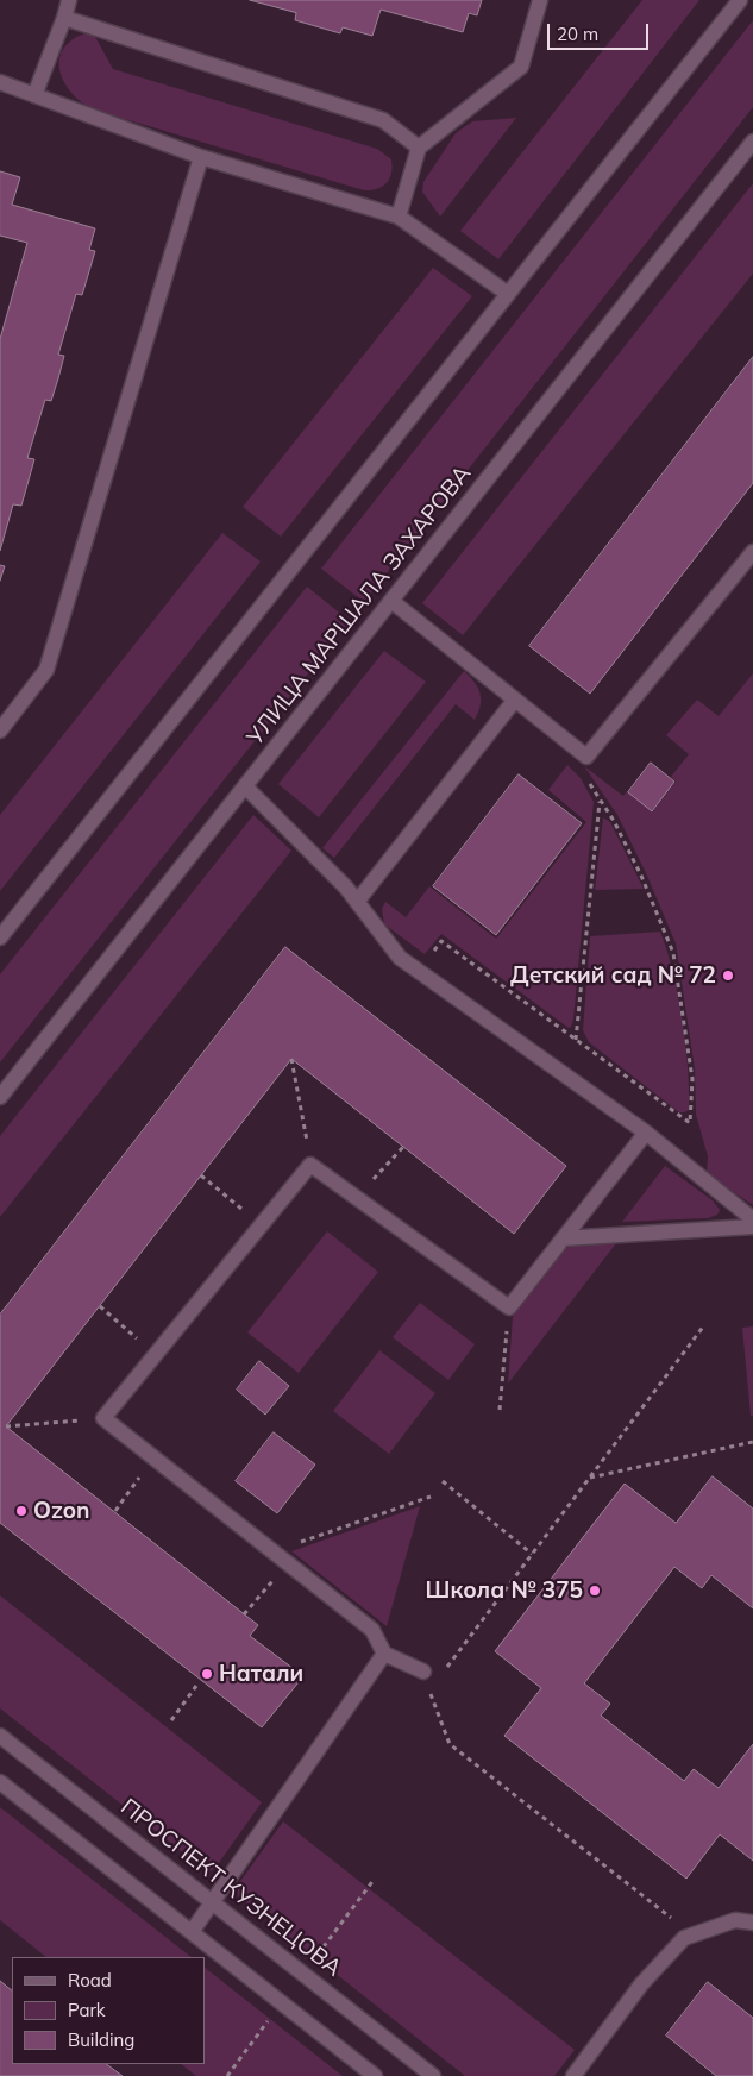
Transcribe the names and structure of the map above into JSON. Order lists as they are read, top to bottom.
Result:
{
  "streets": {
    "street": ["УЛИЦА МАРШАЛА ЗАХАРОВА", "ПРОСПЕКТ КУЗНЕЦОВА"]
  },
  "places": [
    "Детский сад № 72",
    "Ozon",
    "Школа № 375",
    "Натали"
  ],
  "legend": ["Road", "Park", "Building"],
  "scale_bar": "20 m"
}
